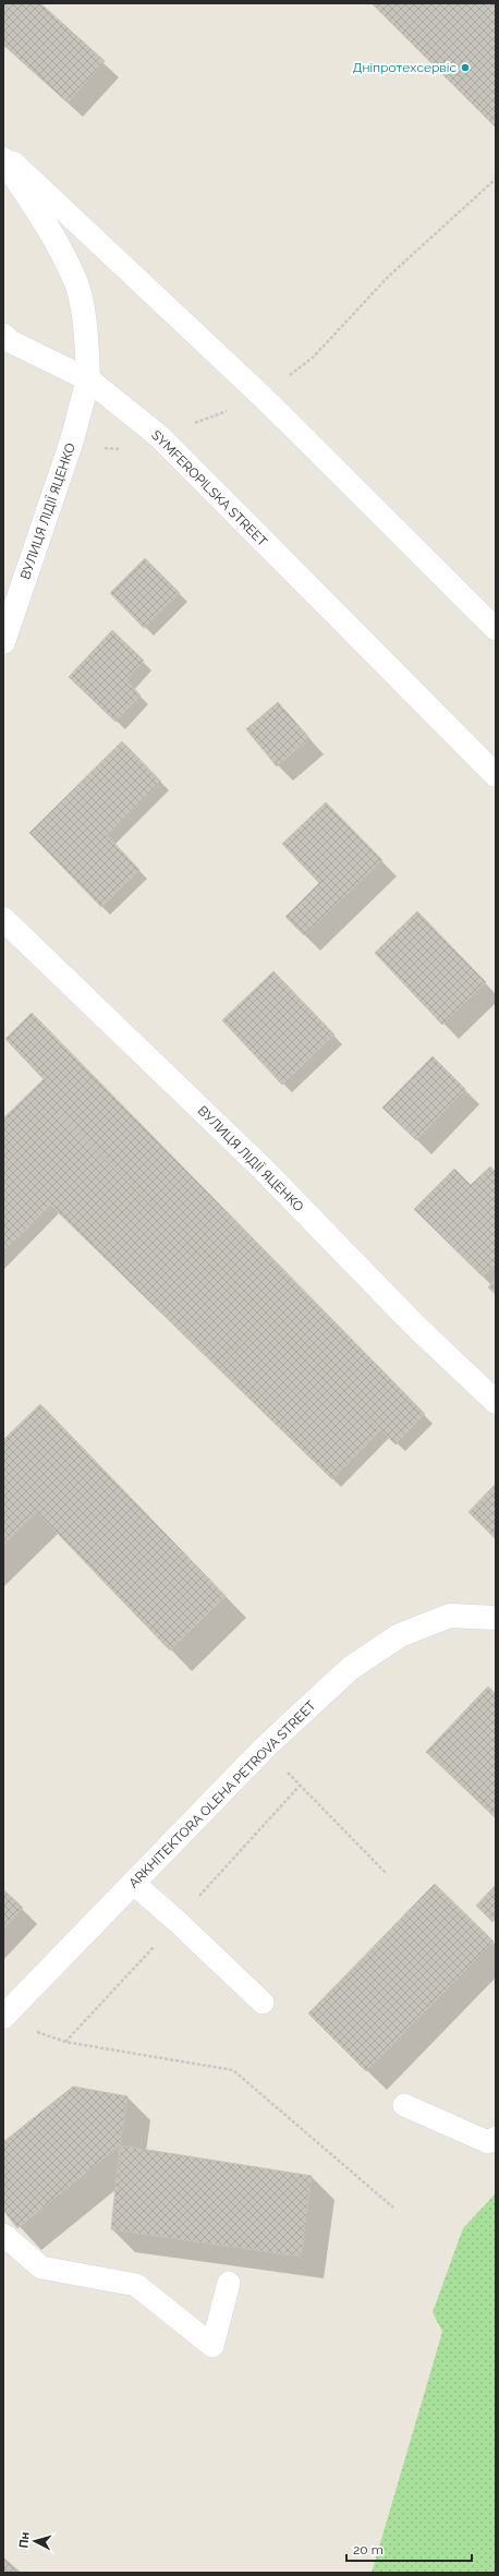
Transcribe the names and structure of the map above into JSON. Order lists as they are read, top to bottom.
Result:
{
  "streets": {
    "street": ["SYMFEROPILSKA STREET", "ВУЛИЦЯ ЛІДІЇ ЯЦЕНКО", "ARKHITEKTORA OLEHA PETROVA STREET"]
  },
  "crossings": [
    ["SYMFEROPILSKA STREET", "ВУЛИЦЯ ЛІДІЇ ЯЦЕНКО"]
  ],
  "places": ["Дніпротехсервіс"],
  "scale_bar": "20 m",
  "north": "left"
}
